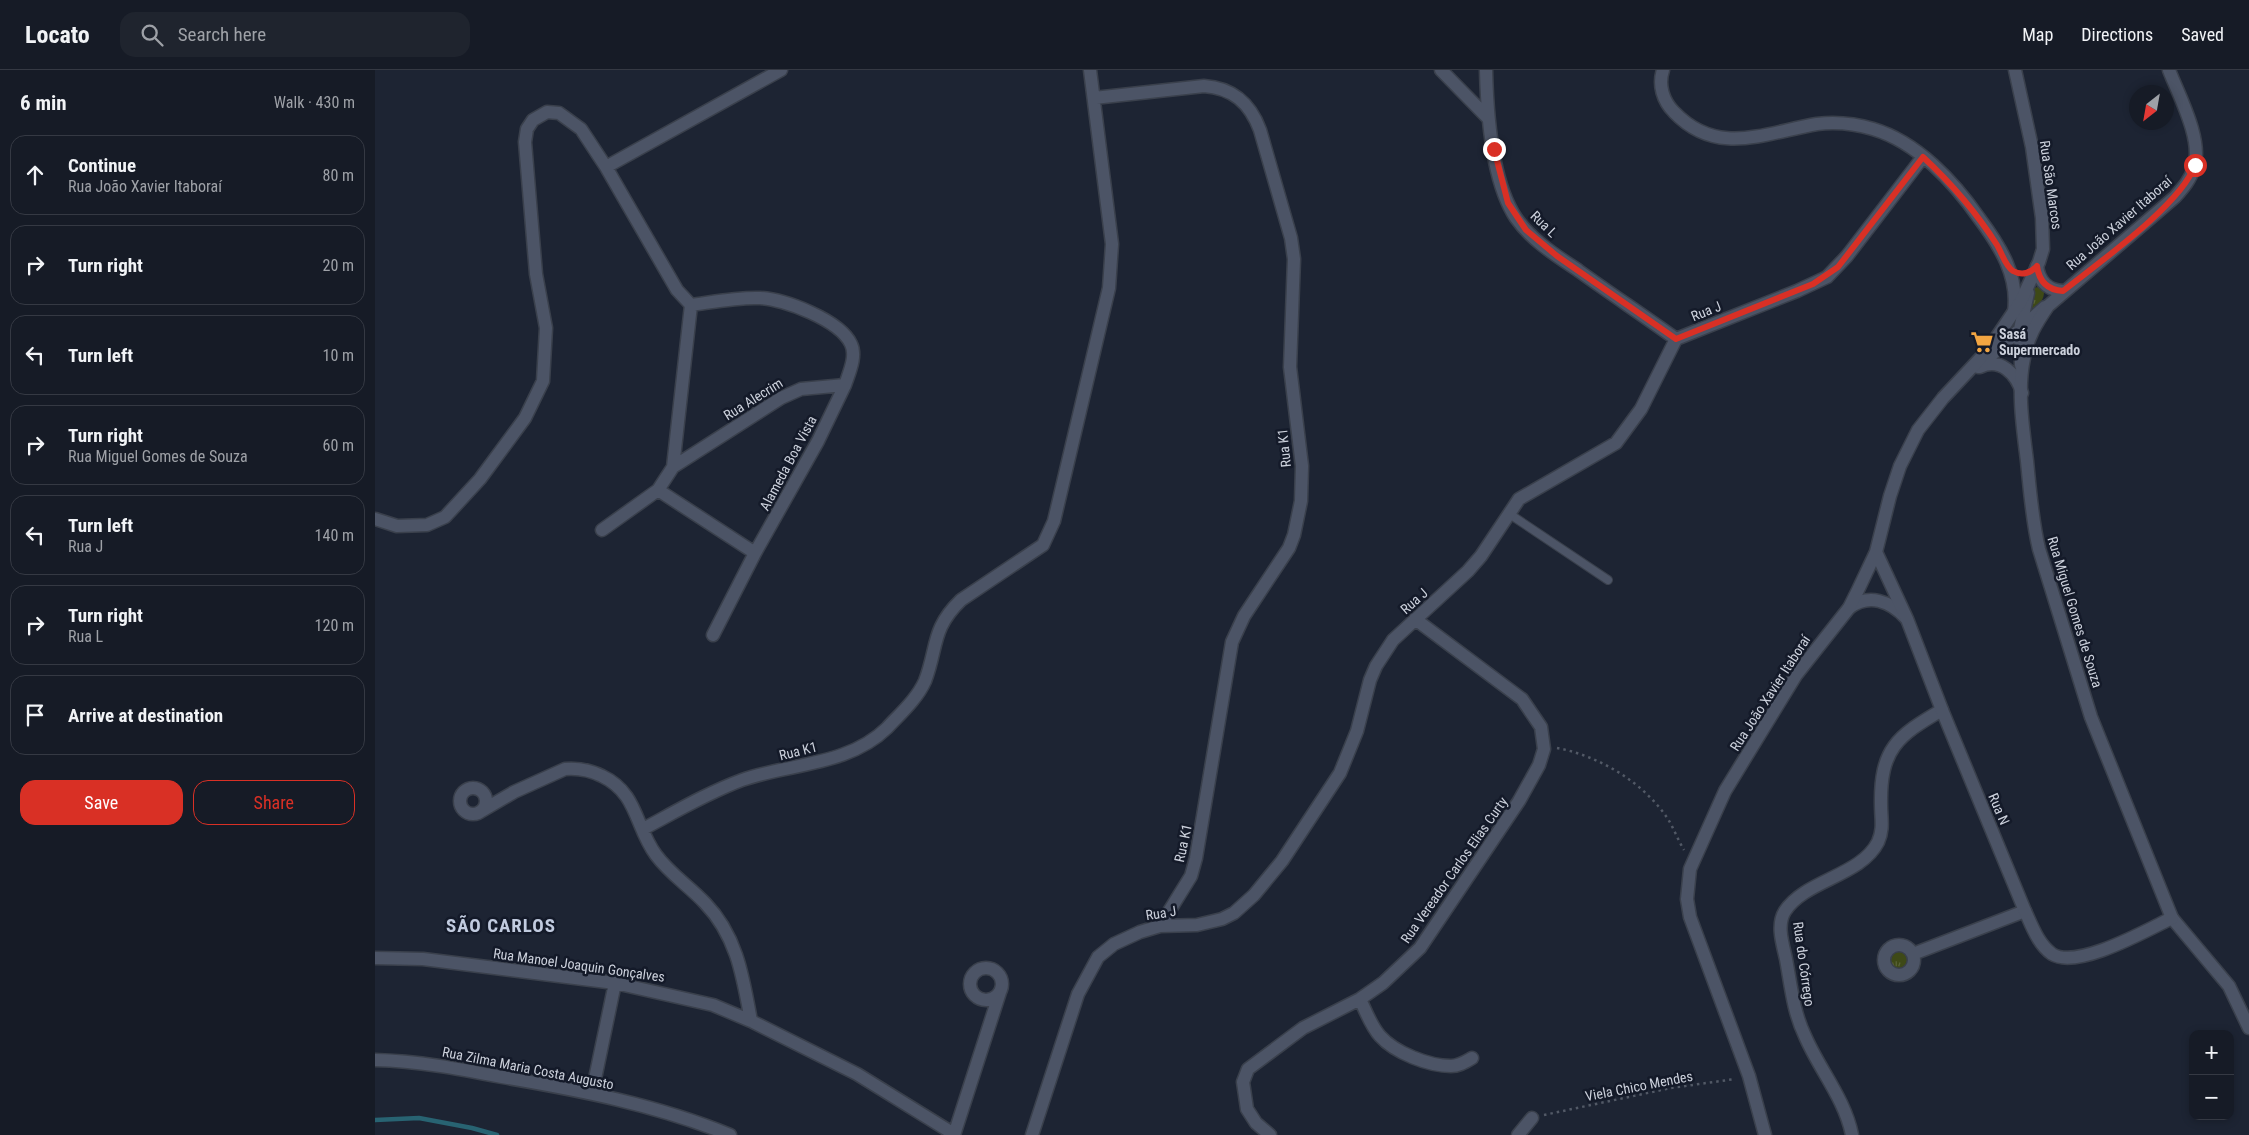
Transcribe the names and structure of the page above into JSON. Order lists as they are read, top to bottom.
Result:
{
  "streets": {
    "street": [
      "Rua São Marcos",
      "Rua João Xavier Itaboraí",
      "Rua L",
      "Rua J",
      "Rua Alecrim",
      "Rua K1",
      "Alameda Boa Vista",
      "Rua Miguel Gomes de Souza",
      "Rua N",
      "Rua Vereador Carlos Elias Curty",
      "Rua do Córrego",
      "Rua Manoel Joaquin Gonçalves",
      "Rua Zilma Maria Costa Augusto"
    ],
    "path": ["Viela Chico Mendes"]
  },
  "crossings": [
    ["Rua São Marcos", "Rua João Xavier Itaboraí"],
    ["Rua João Xavier Itaboraí", "Rua Miguel Gomes de Souza"],
    ["Rua João Xavier Itaboraí", "Rua N"],
    ["Rua João Xavier Itaboraí", "Viela Chico Mendes"],
    ["Rua L", "Rua J"],
    ["Rua J", "Rua K1"],
    ["Rua J", "Rua Vereador Carlos Elias Curty"],
    ["Rua Alecrim", "Alameda Boa Vista"],
    ["Rua Miguel Gomes de Souza", "Rua N"],
    ["Rua N", "Rua do Córrego"]
  ],
  "districts": ["SÃO CARLOS"],
  "places": {
    "supermarket": ["Sasá Supermercado"]
  },
  "north": "bottom left",
  "page": {
    "header": "Locato",
    "search": "Search here",
    "nav": ["Map", "Directions", "Saved"],
    "heading": ["6 min", "Walk · 430 m"],
    "list": [
      ["Continue", "Rua João Xavier Itaboraí", "80 m"],
      ["Turn right", "20 m"],
      ["Turn left", "10 m"],
      ["Turn right", "Rua Miguel Gomes de Souza", "60 m"],
      ["Turn left", "Rua J", "140 m"],
      ["Turn right", "Rua L", "120 m"],
      "Arrive at destination"
    ],
    "buttons": ["Save", "Share"],
    "map_buttons": ["+", "−"]
  }
}
